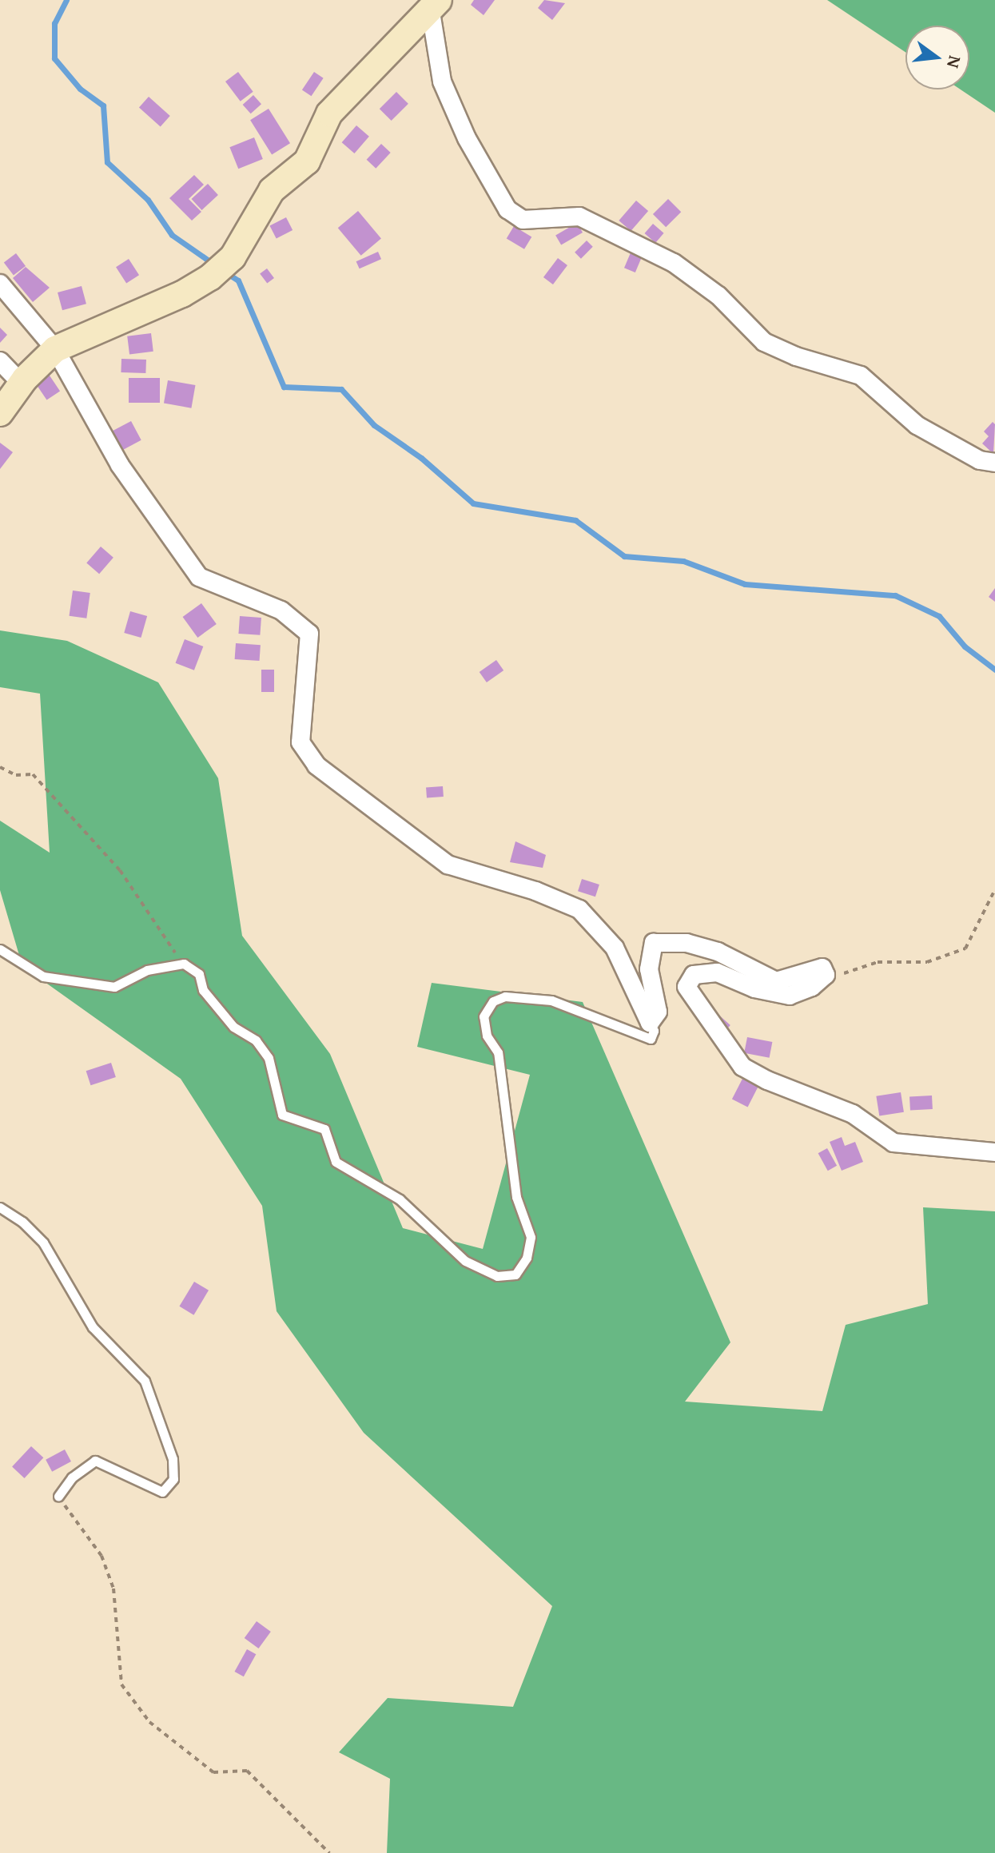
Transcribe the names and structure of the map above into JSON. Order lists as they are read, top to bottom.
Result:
{
  "north": "right"
}
